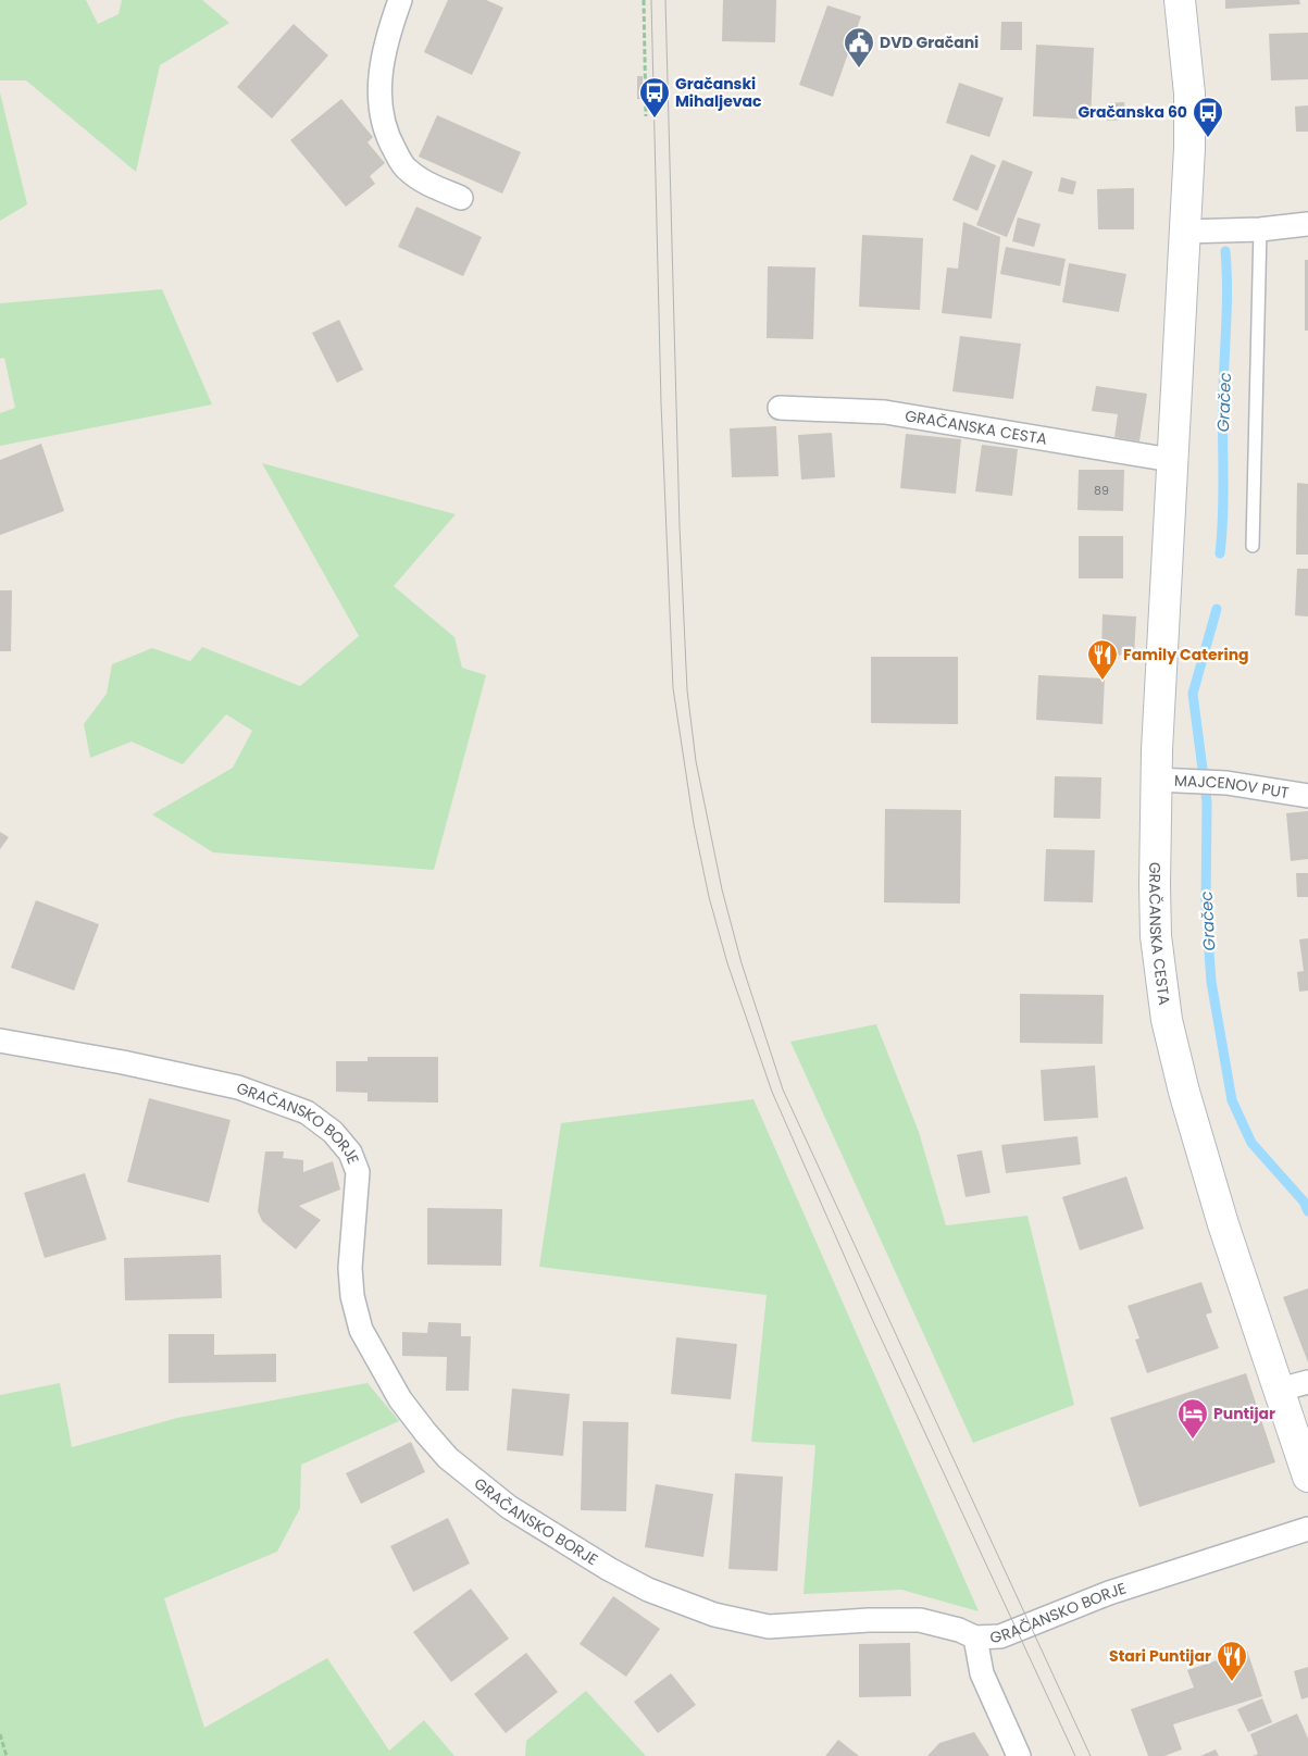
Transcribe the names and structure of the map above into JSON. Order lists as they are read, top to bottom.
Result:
{
  "streets": {
    "main road": ["GRAČANSKA CESTA"],
    "street": ["MAJCENOV PUT", "GRAČANSKO BORJE"]
  },
  "crossings": [
    ["GRAČANSKA CESTA", "MAJCENOV PUT"]
  ],
  "water": ["Gračec"],
  "places": {
    "public building": ["DVD Gračani"],
    "bus stop": ["Gračanski Mihaljevac", "Gračanska 60"],
    "restaurant": ["Family Catering", "Stari Puntijar"],
    "hotel": ["Puntijar"]
  },
  "house_numbers": ["89"]
}
